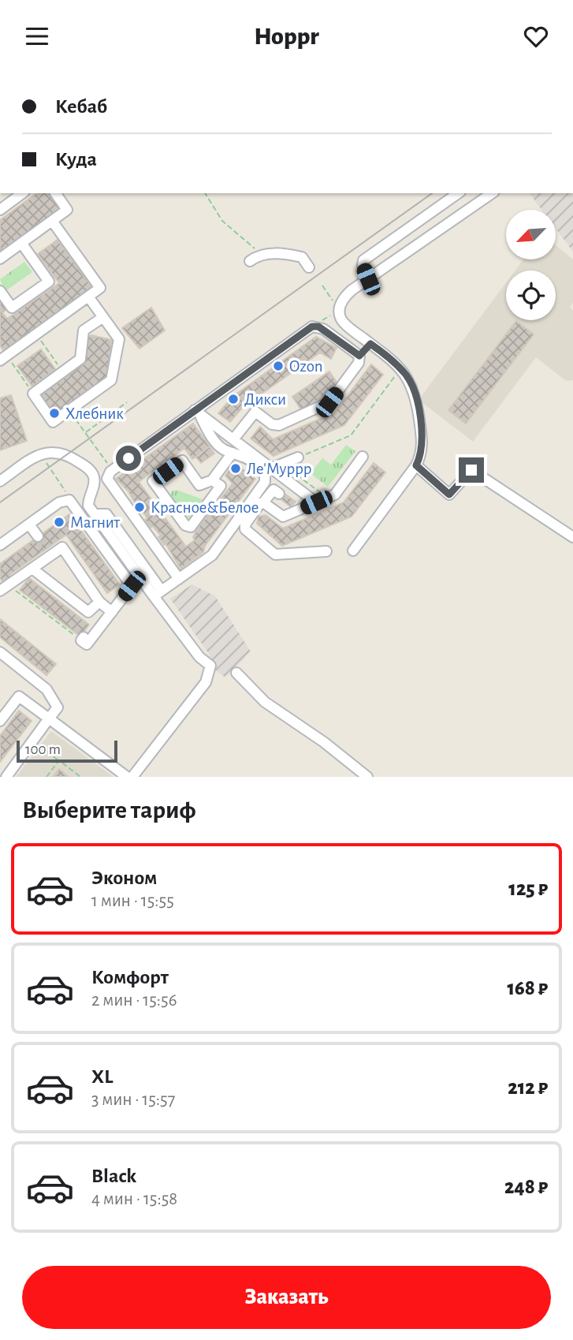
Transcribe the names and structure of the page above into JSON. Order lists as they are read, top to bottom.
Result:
{
  "places": [
    "Ozon",
    "Дикси",
    "Хлебник",
    "Ле'Муррр",
    "Красное&Белое",
    "Магнит"
  ],
  "scale_bar": "100 m",
  "north": "bottom left",
  "page": {
    "header": "Hoppr",
    "banner": ["Кебаб", "Куда"],
    "scale": "100 m",
    "heading": "Выберите тариф",
    "list": [
      {
        "name": "Эконом",
        "note": "1 мин · 15:55",
        "value": "125 ₽"
      },
      {
        "name": "Комфорт",
        "note": "2 мин · 15:56",
        "value": "168 ₽"
      },
      {
        "name": "XL",
        "note": "3 мин · 15:57",
        "value": "212 ₽"
      },
      {
        "name": "Black",
        "note": "4 мин · 15:58",
        "value": "248 ₽"
      }
    ],
    "buttons": "Заказать"
  }
}
